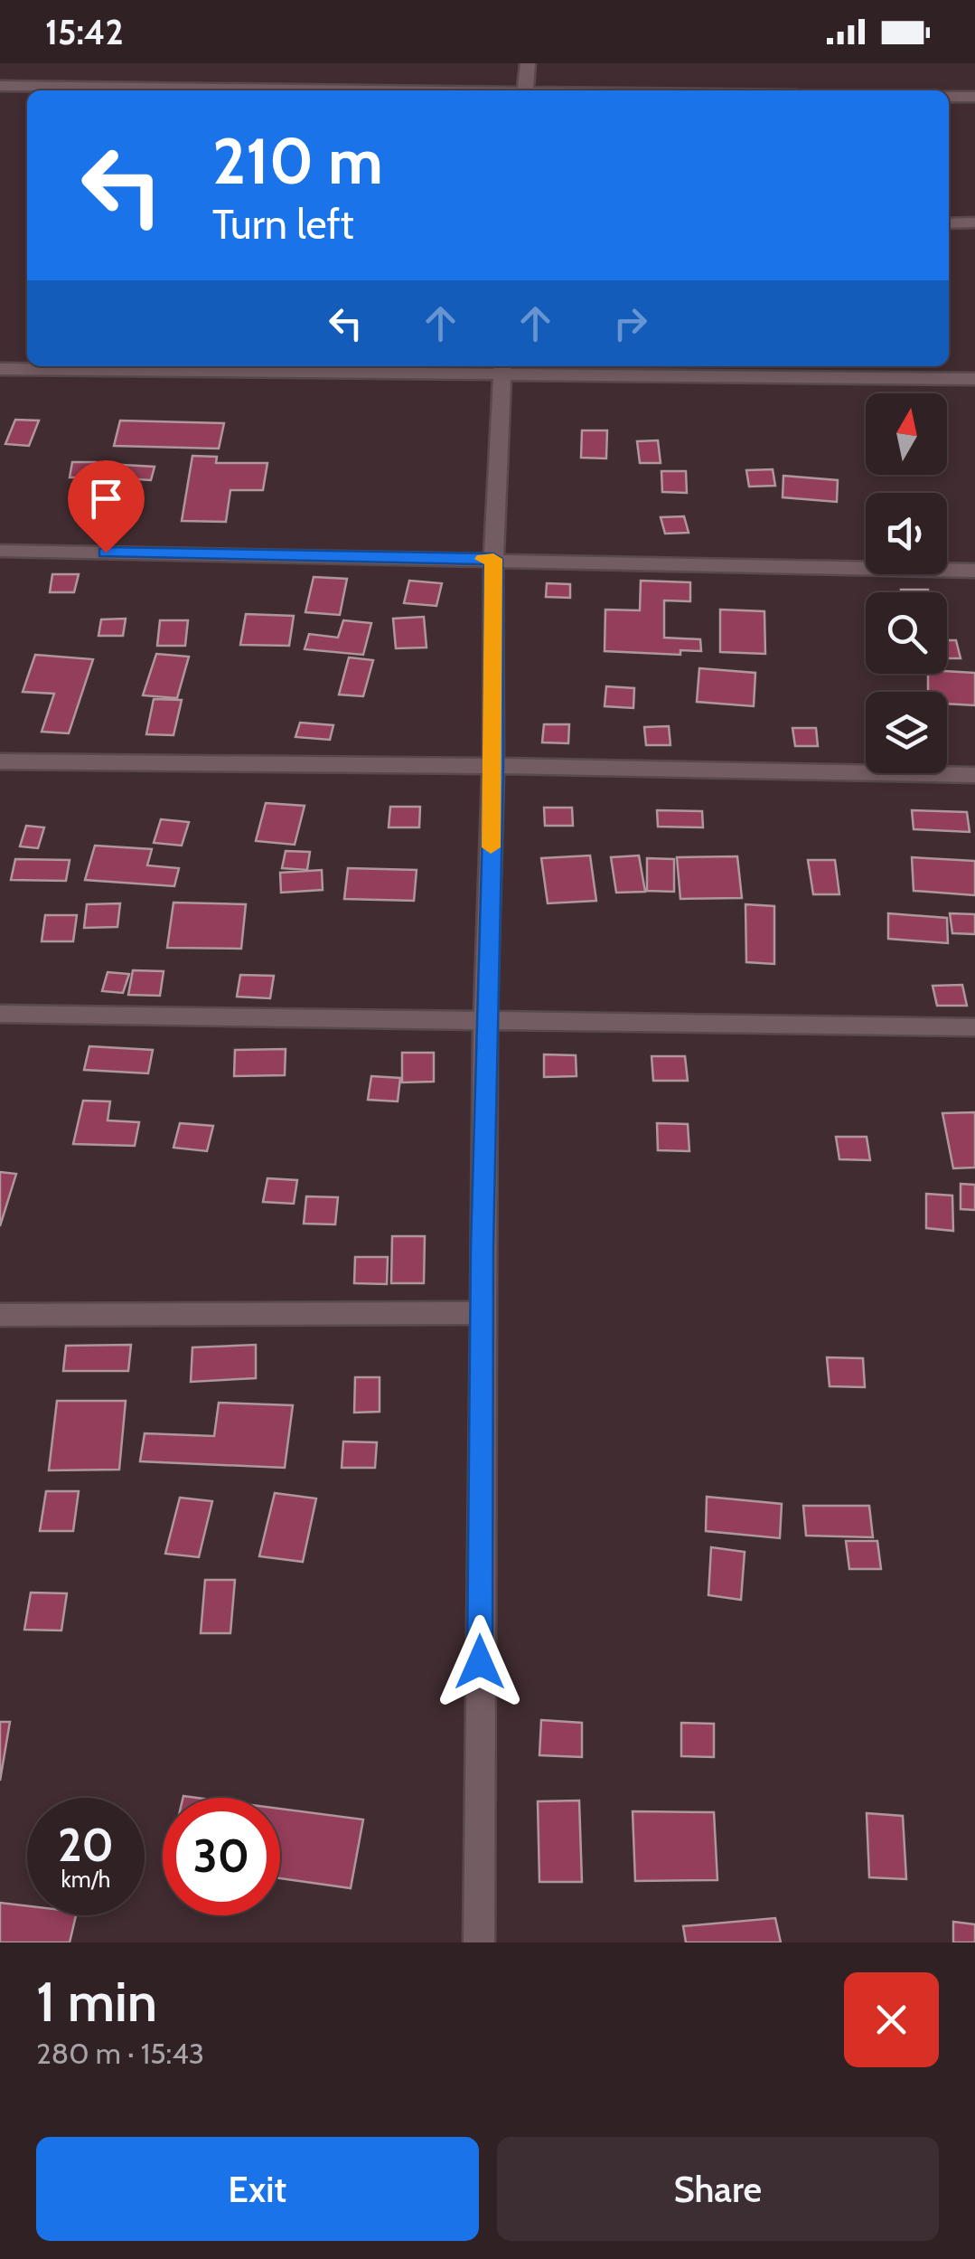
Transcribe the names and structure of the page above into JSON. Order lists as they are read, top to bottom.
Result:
{
  "north": "top",
  "page": {
    "status": "15:42",
    "turn": ["210 m", "Turn left"],
    "speed": "20 km/h",
    "limit": "30",
    "heading": ["1 min", "280 m · 15:43"],
    "buttons": ["Exit", "Share"]
  }
}
